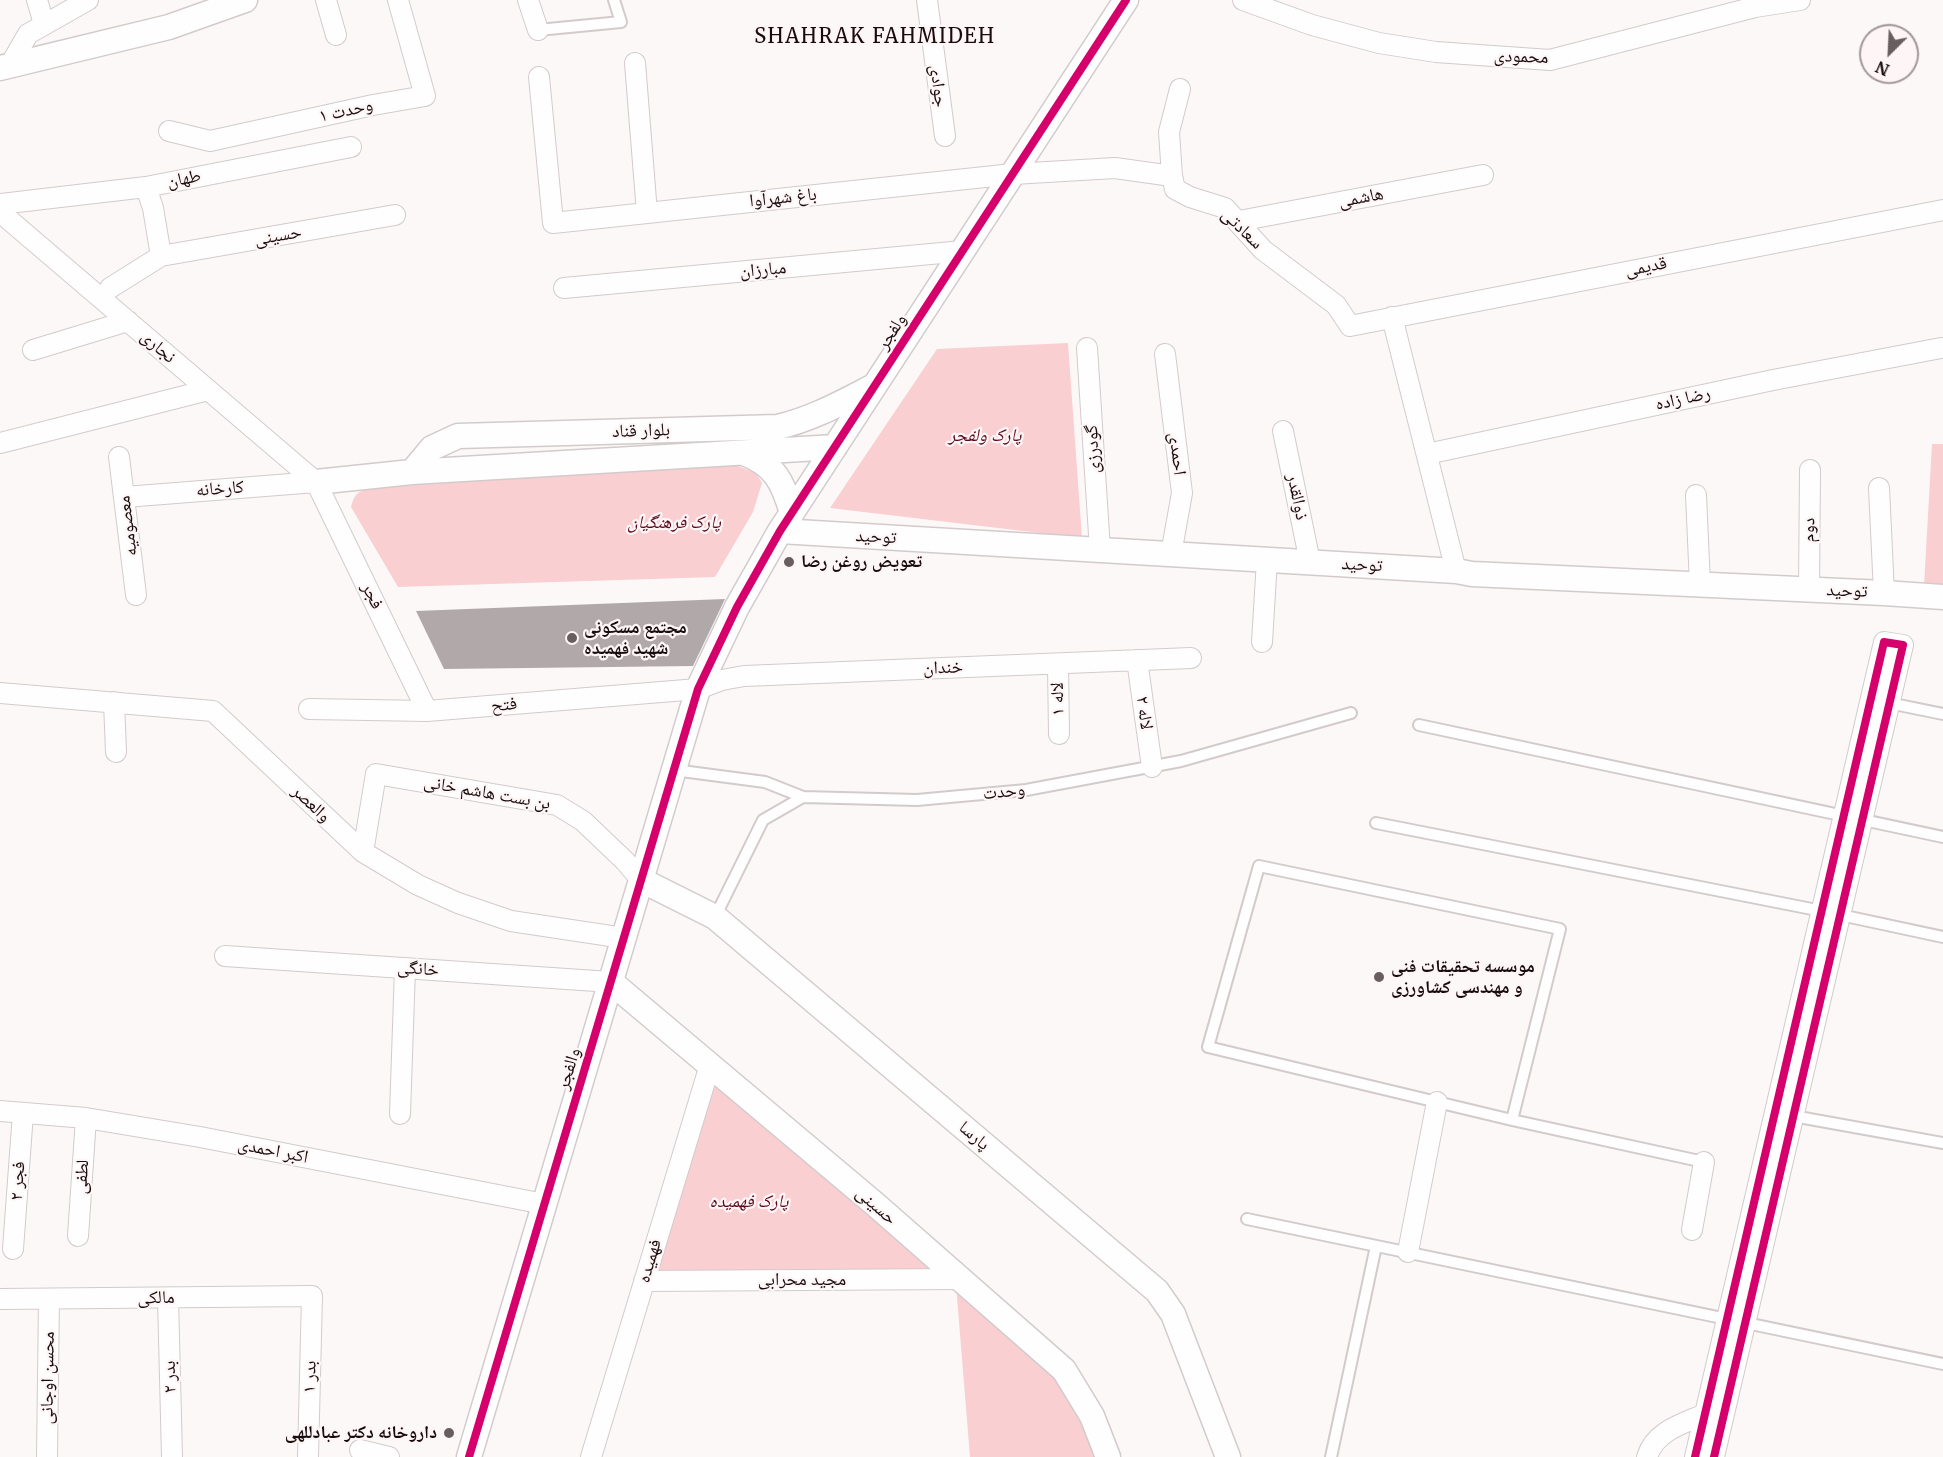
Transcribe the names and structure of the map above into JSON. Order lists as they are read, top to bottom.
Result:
{
  "streets": {
    "street": [
      "محمودی",
      "جوادی",
      "وحدت ۱",
      "طهان",
      "باغ شهرآوا",
      "هاشمی",
      "سعادتی",
      "حسینی",
      "قدیمی",
      "مبارزان",
      "ولفجر",
      "نجاری",
      "رضا زاده",
      "بلوار قناد",
      "گودرزی",
      "احمدی",
      "کارخانه",
      "ذوالقدر",
      "معصومیه",
      "دوم",
      "توحید",
      "فجر",
      "خندان",
      "لاله ۱",
      "فتح",
      "لاله ۲",
      "بن بست هاشم خانی",
      "والعصر",
      "خانگی",
      "والفجر",
      "پارسا",
      "اکبر احمدی",
      "لطفی",
      "فجر ۲",
      "فهمیده",
      "مجید محرابی",
      "مالکی",
      "بدر ۲",
      "بدر ۱",
      "محسن اوجانی"
    ],
    "lane": ["وحدت"]
  },
  "crossings": [
    ["طهان", "حسینی"],
    ["باغ شهرآوا", "سعادتی"],
    ["باغ شهرآوا", "ولفجر"],
    ["هاشمی", "سعادتی"],
    ["سعادتی", "قدیمی"],
    ["حسینی", "خانگی"],
    ["حسینی", "والفجر"],
    ["حسینی", "فهمیده"],
    ["حسینی", "مجید محرابی"],
    ["مبارزان", "ولفجر"],
    ["ولفجر", "بلوار قناد"],
    ["ولفجر", "توحید"],
    ["ولفجر", "خندان"],
    ["ولفجر", "فتح"],
    ["ولفجر", "والفجر"],
    ["نجاری", "بلوار قناد"],
    ["نجاری", "کارخانه"],
    ["نجاری", "فجر"],
    ["بلوار قناد", "کارخانه"],
    ["بلوار قناد", "فجر"],
    ["گودرزی", "توحید"],
    ["احمدی", "توحید"],
    ["کارخانه", "معصومیه"],
    ["کارخانه", "فجر"],
    ["ذوالقدر", "توحید"],
    ["دوم", "توحید"],
    ["فجر", "فتح"],
    ["خندان", "لاله ۱"],
    ["خندان", "فتح"],
    ["خندان", "لاله ۲"],
    ["خندان", "والفجر"],
    ["فتح", "والفجر"],
    ["لاله ۲", "وحدت"],
    ["بن بست هاشم خانی", "والعصر"],
    ["بن بست هاشم خانی", "والفجر"],
    ["بن بست هاشم خانی", "پارسا"],
    ["والعصر", "والفجر"],
    ["خانگی", "والفجر"],
    ["والفجر", "پارسا"],
    ["والفجر", "اکبر احمدی"],
    ["اکبر احمدی", "لطفی"],
    ["اکبر احمدی", "فجر ۲"],
    ["فهمیده", "مجید محرابی"],
    ["مالکی", "بدر ۲"],
    ["مالکی", "بدر ۱"],
    ["مالکی", "محسن اوجانی"]
  ],
  "districts": ["SHAHRAK FAHMIDEH"],
  "parks": ["پارک ولفجر", "پارک فرهنگیان", "پارک فهمیده"],
  "places": [
    "تعویض روغن رضا",
    "مجتمع مسکونی شهید فهمیده",
    "موسسه تحقیقات فنی و مهندسی کشاورزی",
    "داروخانه دکتر عبادللهی"
  ],
  "north": "bottom left"
}
